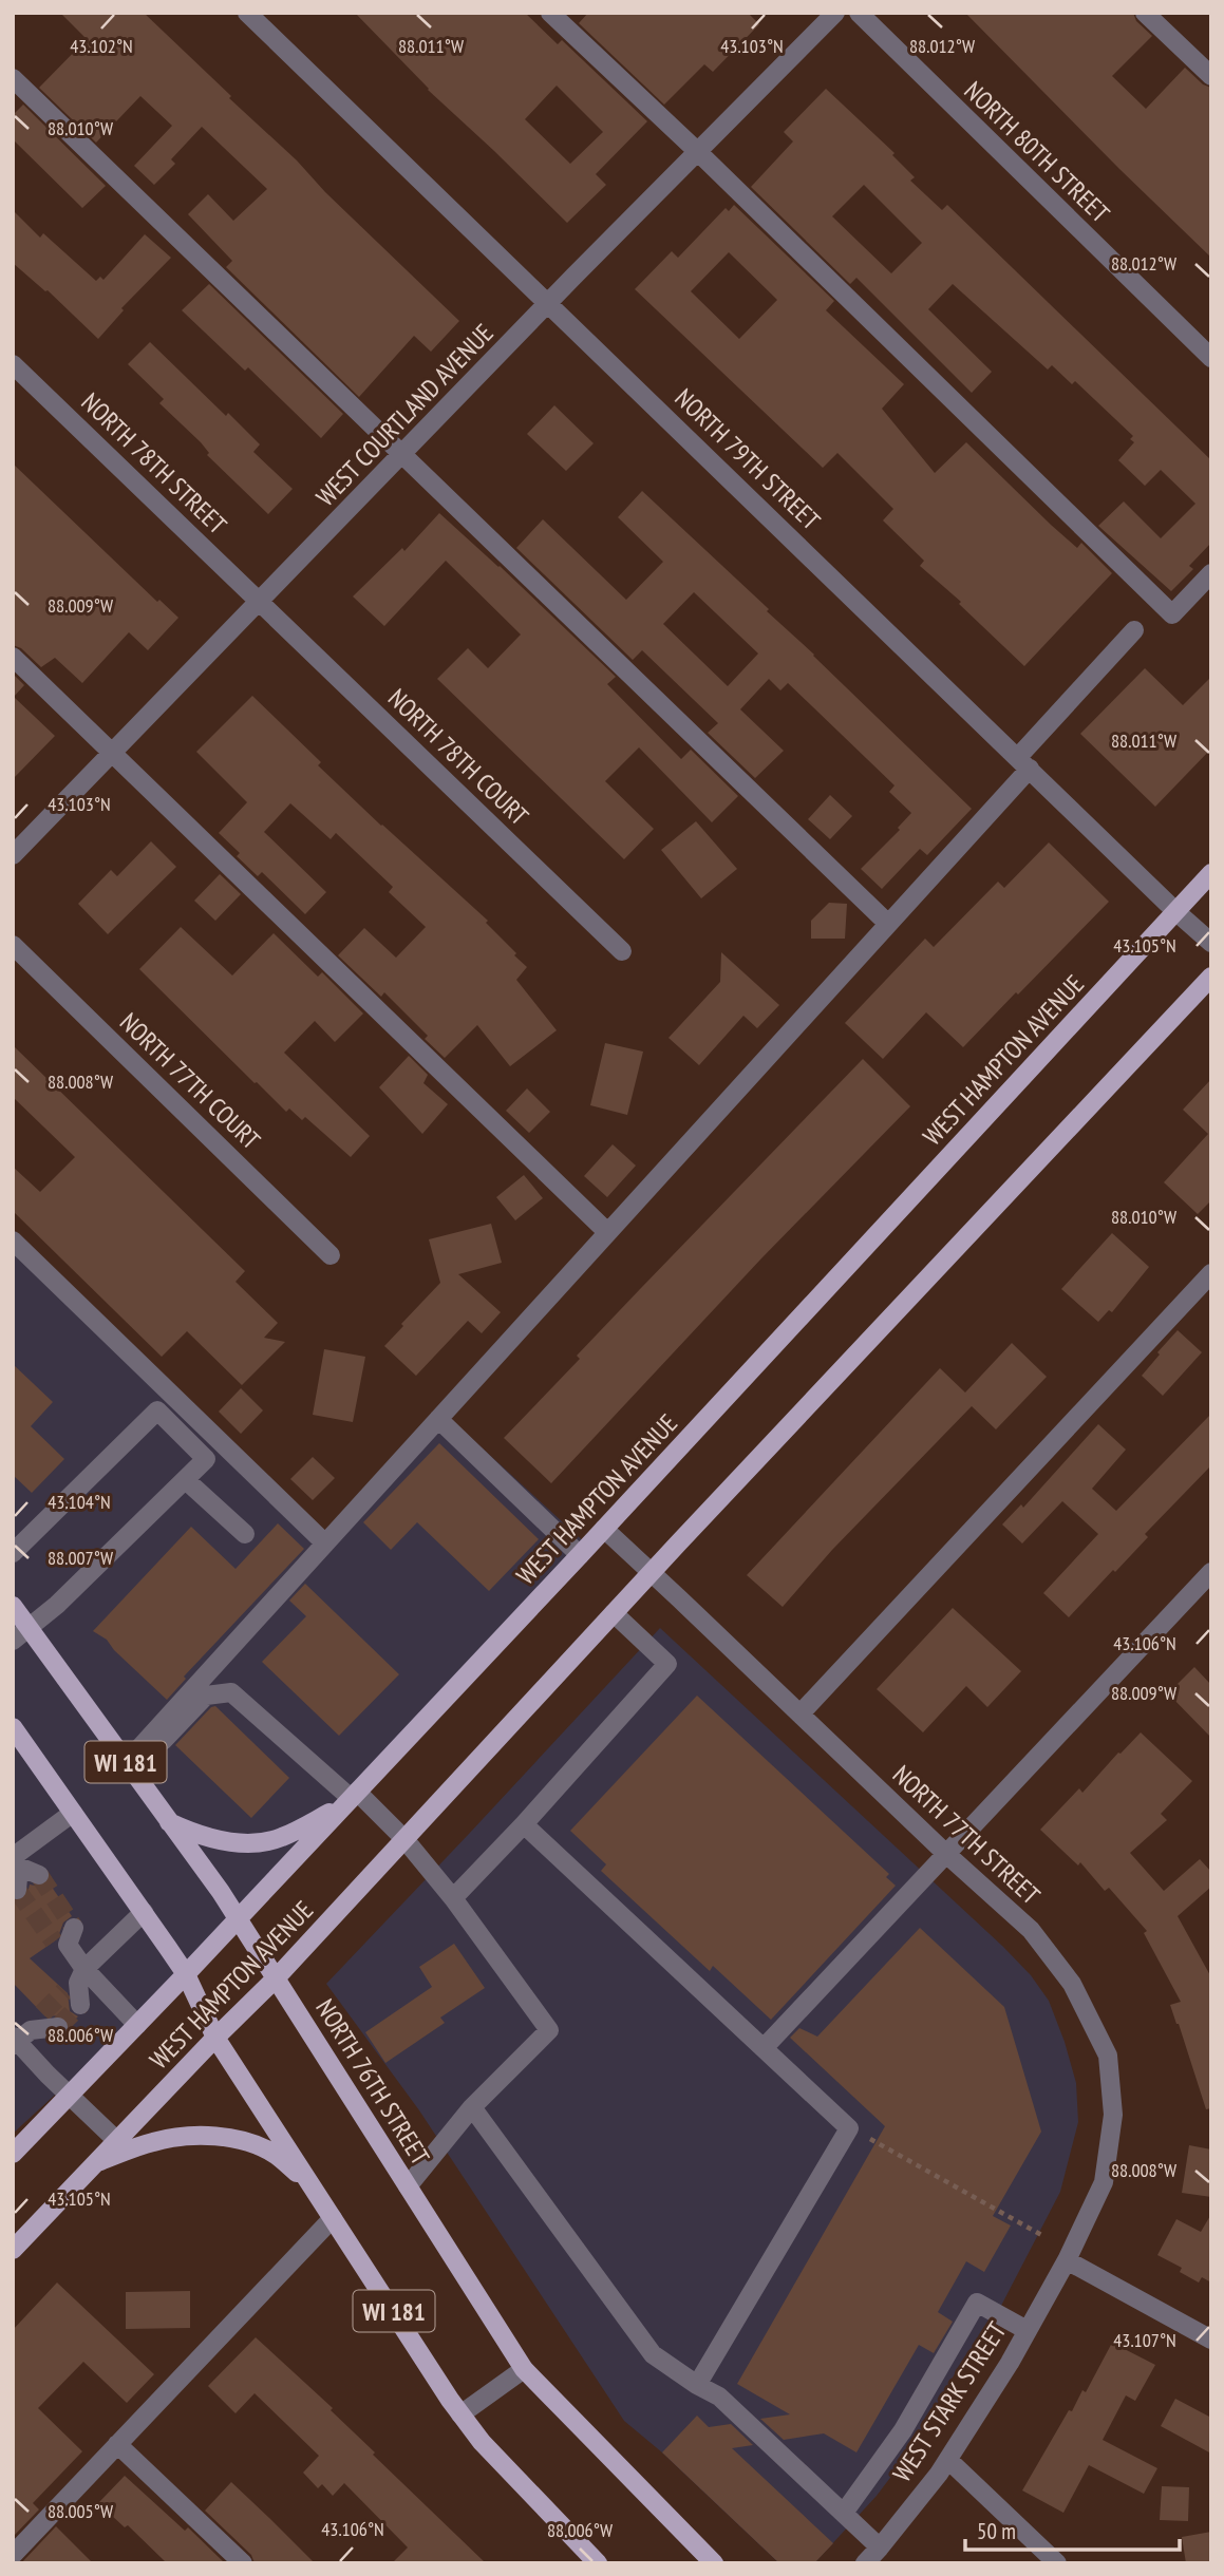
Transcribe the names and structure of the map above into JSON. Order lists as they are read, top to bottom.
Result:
{
  "streets": {
    "main road": ["WEST HAMPTON AVENUE", "WI 181", "NORTH 76TH STREET"],
    "street": [
      "NORTH 80TH STREET",
      "WEST COURTLAND AVENUE",
      "NORTH 79TH STREET",
      "NORTH 78TH STREET",
      "NORTH 78TH COURT",
      "NORTH 77TH COURT",
      "NORTH 77TH STREET",
      "WEST STARK STREET"
    ]
  },
  "crossings": [
    ["WEST COURTLAND AVENUE", "NORTH 79TH STREET"],
    ["WEST COURTLAND AVENUE", "NORTH 78TH STREET"],
    ["WEST COURTLAND AVENUE", "NORTH 78TH COURT"],
    ["NORTH 79TH STREET", "WEST HAMPTON AVENUE"],
    ["NORTH 78TH STREET", "NORTH 78TH COURT"],
    ["WEST HAMPTON AVENUE", "WI 181"],
    ["WEST HAMPTON AVENUE", "NORTH 77TH STREET"],
    ["WEST HAMPTON AVENUE", "NORTH 76TH STREET"],
    ["NORTH 77TH STREET", "WEST STARK STREET"]
  ],
  "scale_bar": "50 m",
  "coordinates": [
    "88.012°W",
    "88.011°W",
    "43.102°N",
    "43.103°N",
    "88.010°W",
    "88.009°W",
    "43.105°N",
    "88.008°W",
    "43.104°N",
    "88.007°W",
    "43.106°N",
    "88.006°W",
    "43.107°N",
    "88.005°W"
  ]
}
